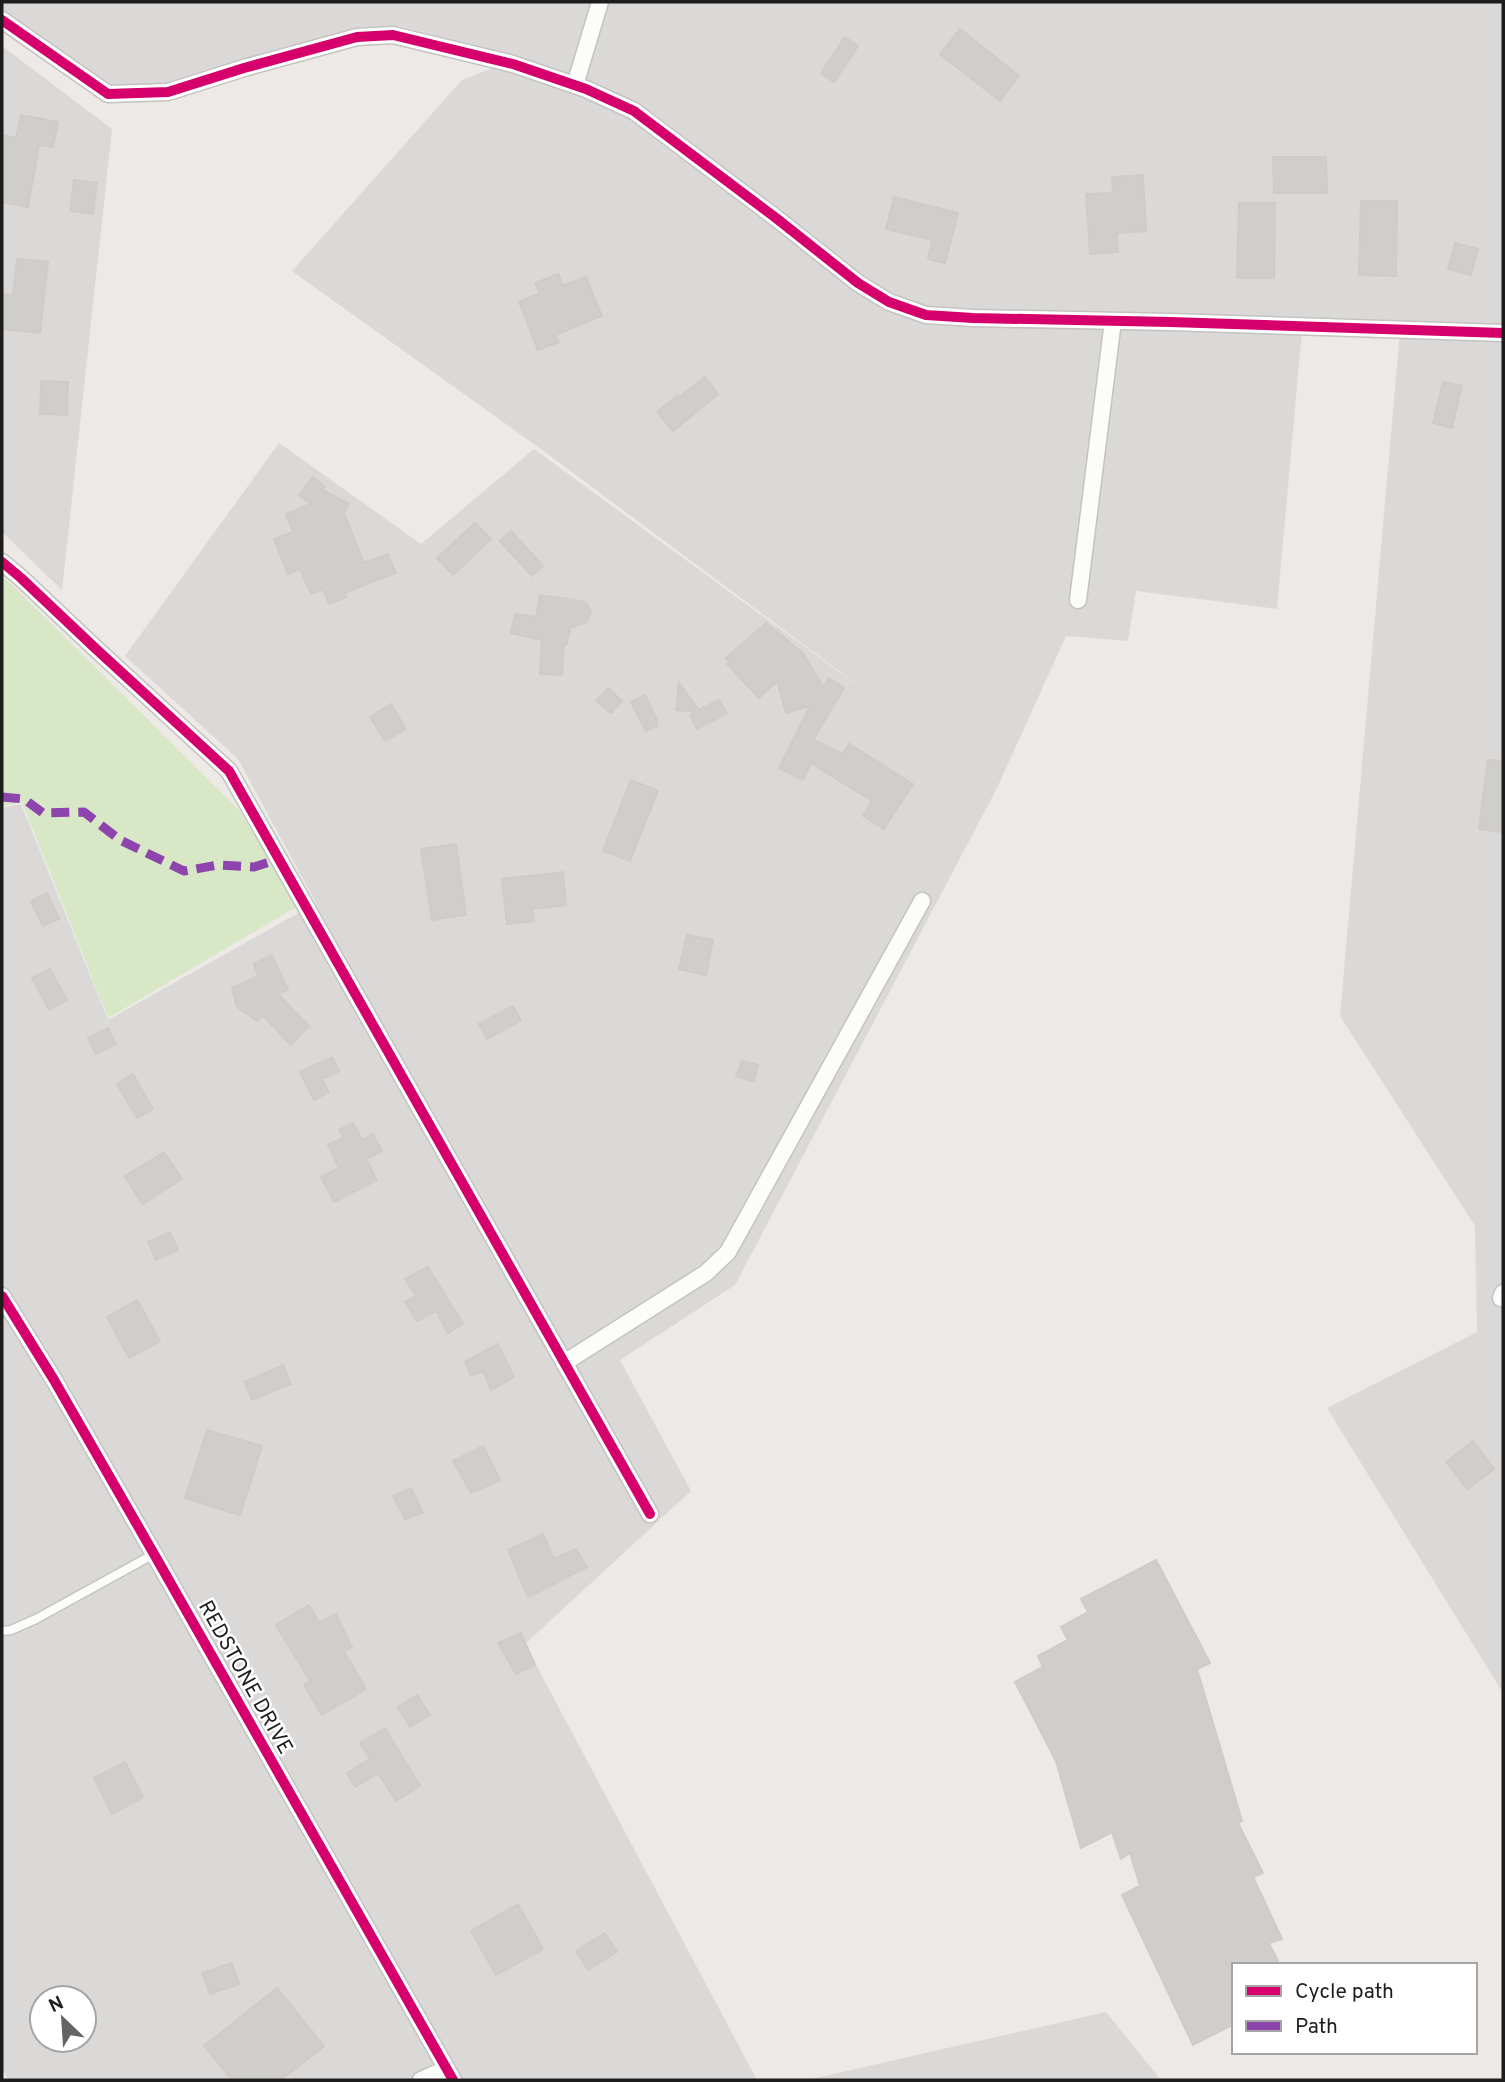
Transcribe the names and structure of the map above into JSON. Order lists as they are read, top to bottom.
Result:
{
  "streets": {
    "street": ["REDSTONE DRIVE"]
  },
  "legend": ["Cycle path", "Path"],
  "north": "top left"
}
